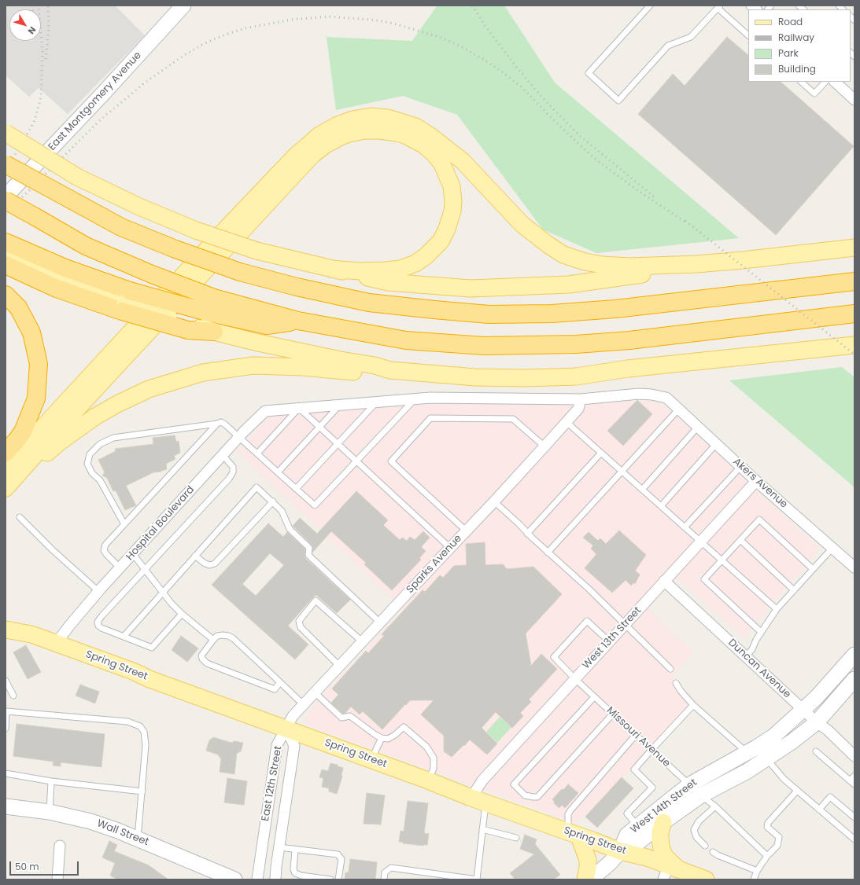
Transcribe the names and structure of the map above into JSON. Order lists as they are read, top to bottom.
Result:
{
  "streets": {
    "main road": ["Spring Street"],
    "street": [
      "East Montgomery Avenue",
      "Akers Avenue",
      "Hospital Boulevard",
      "Sparks Avenue",
      "West 13th Street",
      "Duncan Avenue",
      "East 12th Street",
      "West 14th Street",
      "Wall Street"
    ],
    "lane": ["Missouri Avenue"]
  },
  "crossings": [
    ["Akers Avenue", "Sparks Avenue"],
    ["Akers Avenue", "West 13th Street"],
    ["Hospital Boulevard", "Spring Street"],
    ["Sparks Avenue", "Spring Street"],
    ["Sparks Avenue", "East 12th Street"],
    ["West 13th Street", "Spring Street"],
    ["West 13th Street", "Duncan Avenue"],
    ["West 13th Street", "Missouri Avenue"],
    ["Spring Street", "East 12th Street"],
    ["Spring Street", "West 14th Street"],
    ["Duncan Avenue", "West 14th Street"],
    ["Missouri Avenue", "West 14th Street"]
  ],
  "legend": [
    "Road",
    "Railway",
    "Park",
    "Building"
  ],
  "scale_bar": "50 m",
  "north": "bottom right"
}
